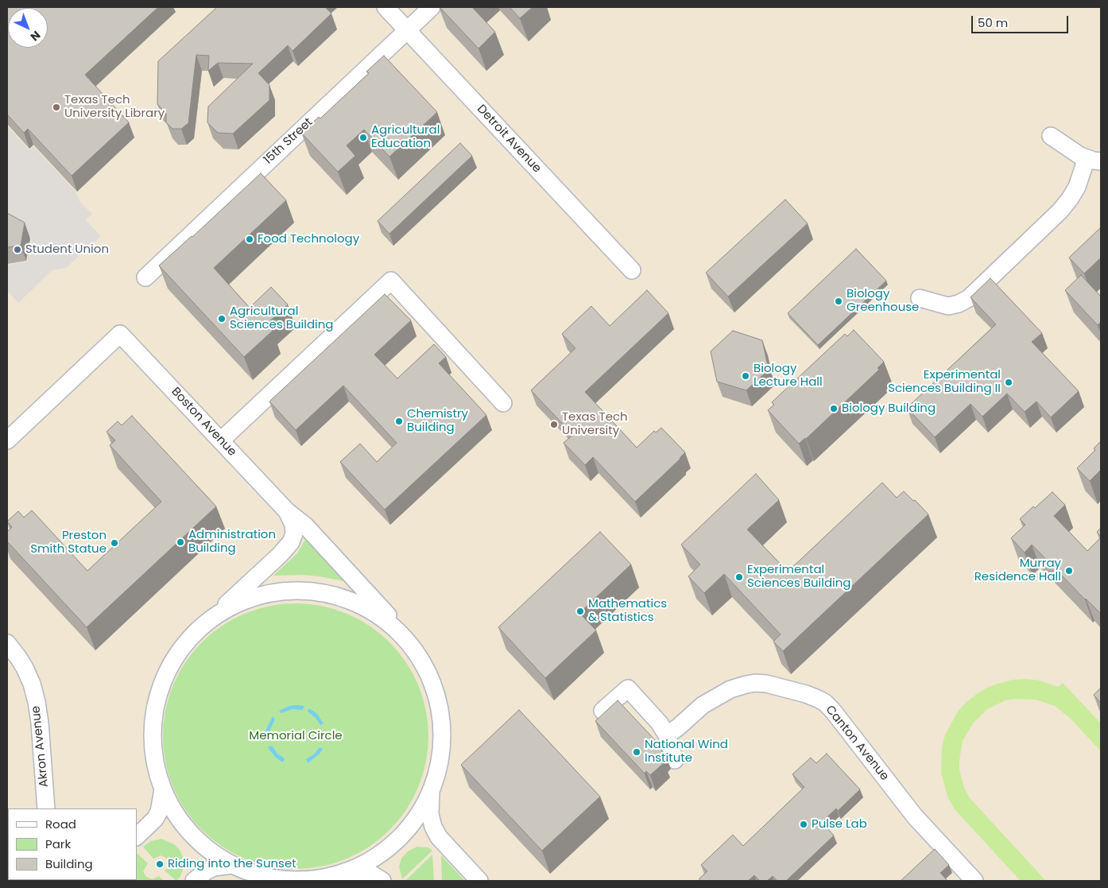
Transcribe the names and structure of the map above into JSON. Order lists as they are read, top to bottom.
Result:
{
  "streets": {
    "street": [
      "Detroit Avenue",
      "15th Street",
      "Boston Avenue",
      "Canton Avenue",
      "Akron Avenue"
    ]
  },
  "crossings": [
    ["Detroit Avenue", "15th Street"]
  ],
  "parks": ["Memorial Circle"],
  "places": [
    "Texas Tech University Library",
    "Agricultural Education",
    "Food Technology",
    "Student Union",
    "Biology Greenhouse",
    "Agricultural Sciences Building",
    "Biology Lecture Hall",
    "Experimental Sciences Building II",
    "Biology Building",
    "Chemistry Building",
    "Texas Tech University",
    "Administration Building",
    "Preston Smith Statue",
    "Murray Residence Hall",
    "Experimental Sciences Building",
    "Mathematics & Statistics",
    "National Wind Institute",
    "Pulse Lab",
    "Riding into the Sunset"
  ],
  "legend": ["Road", "Park", "Building"],
  "scale_bar": "50 m",
  "north": "bottom right"
}
